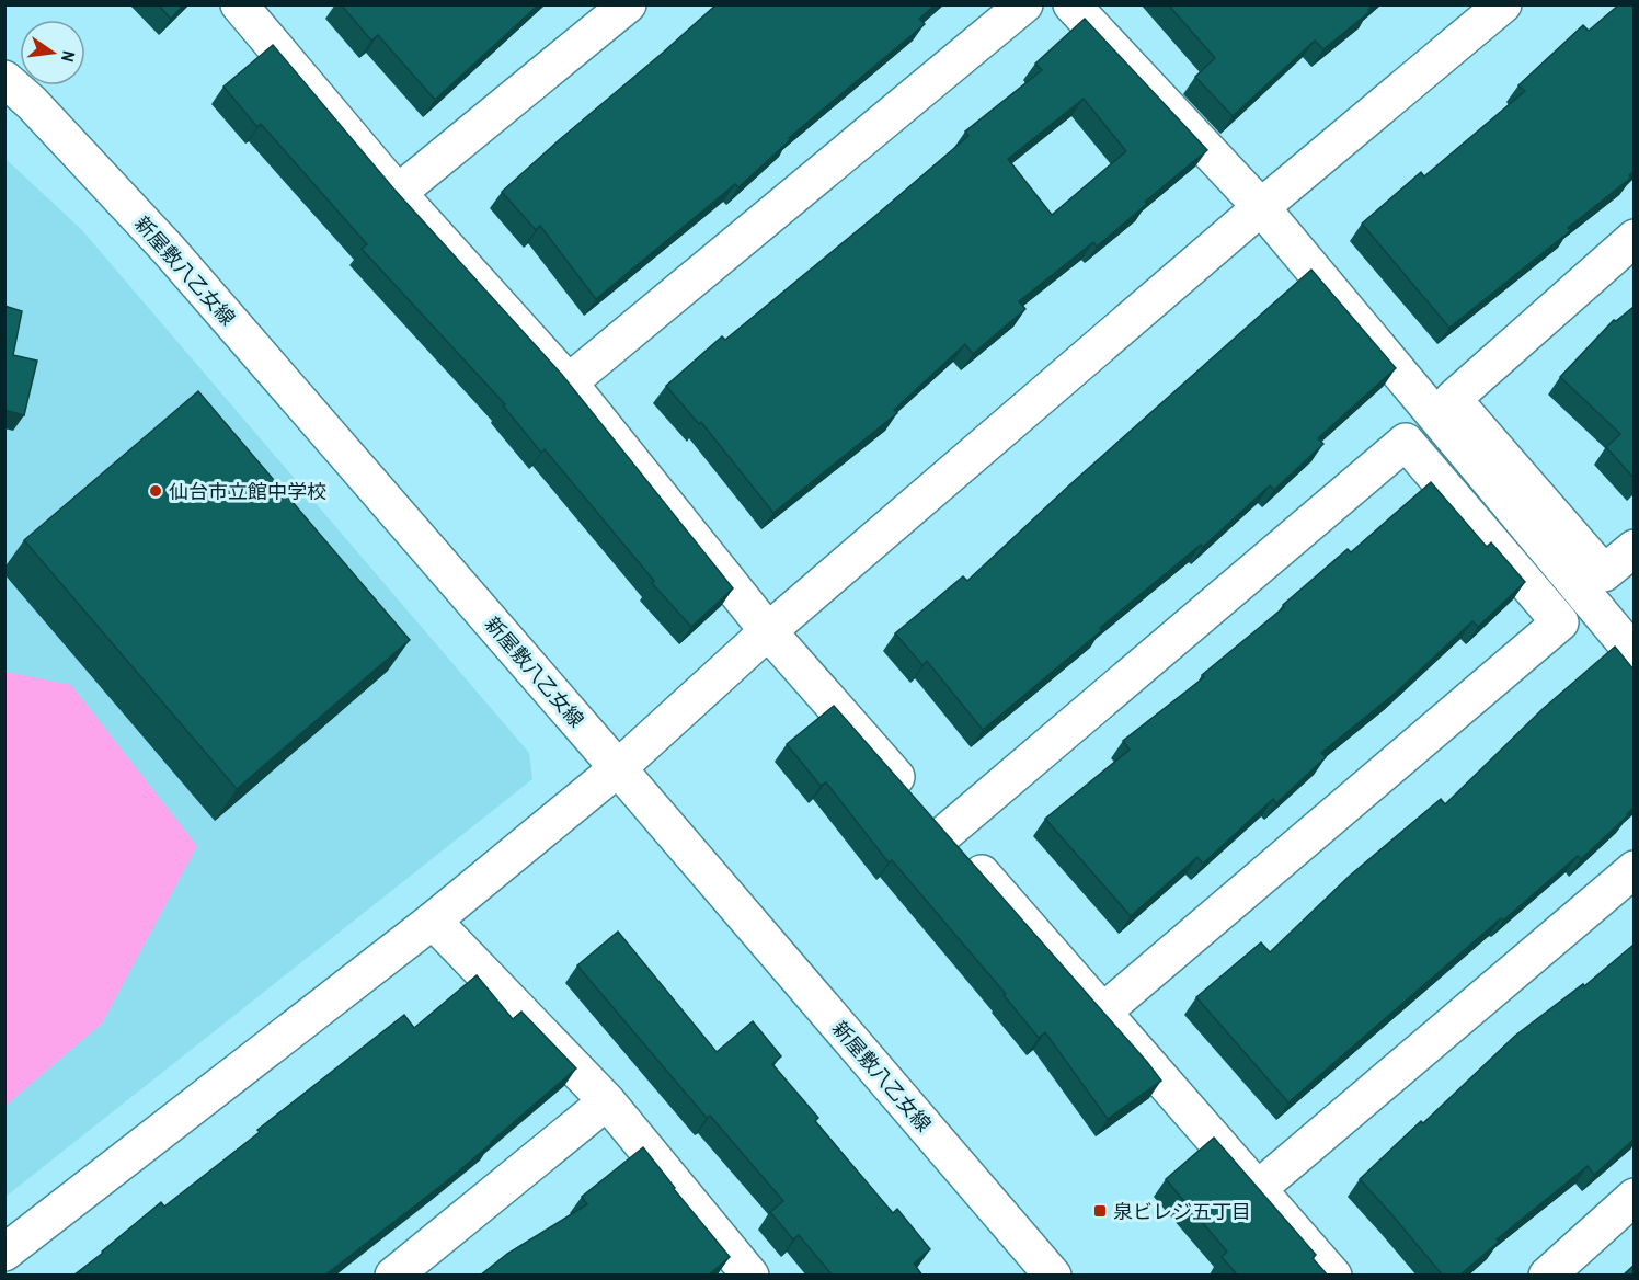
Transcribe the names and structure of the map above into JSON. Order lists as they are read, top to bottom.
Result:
{
  "streets": {
    "street": ["新屋敷八乙女線"]
  },
  "places": {
    "other": ["仙台市立館中学校"],
    "transit": ["泉ビレジ五丁目"]
  },
  "north": "right"
}
